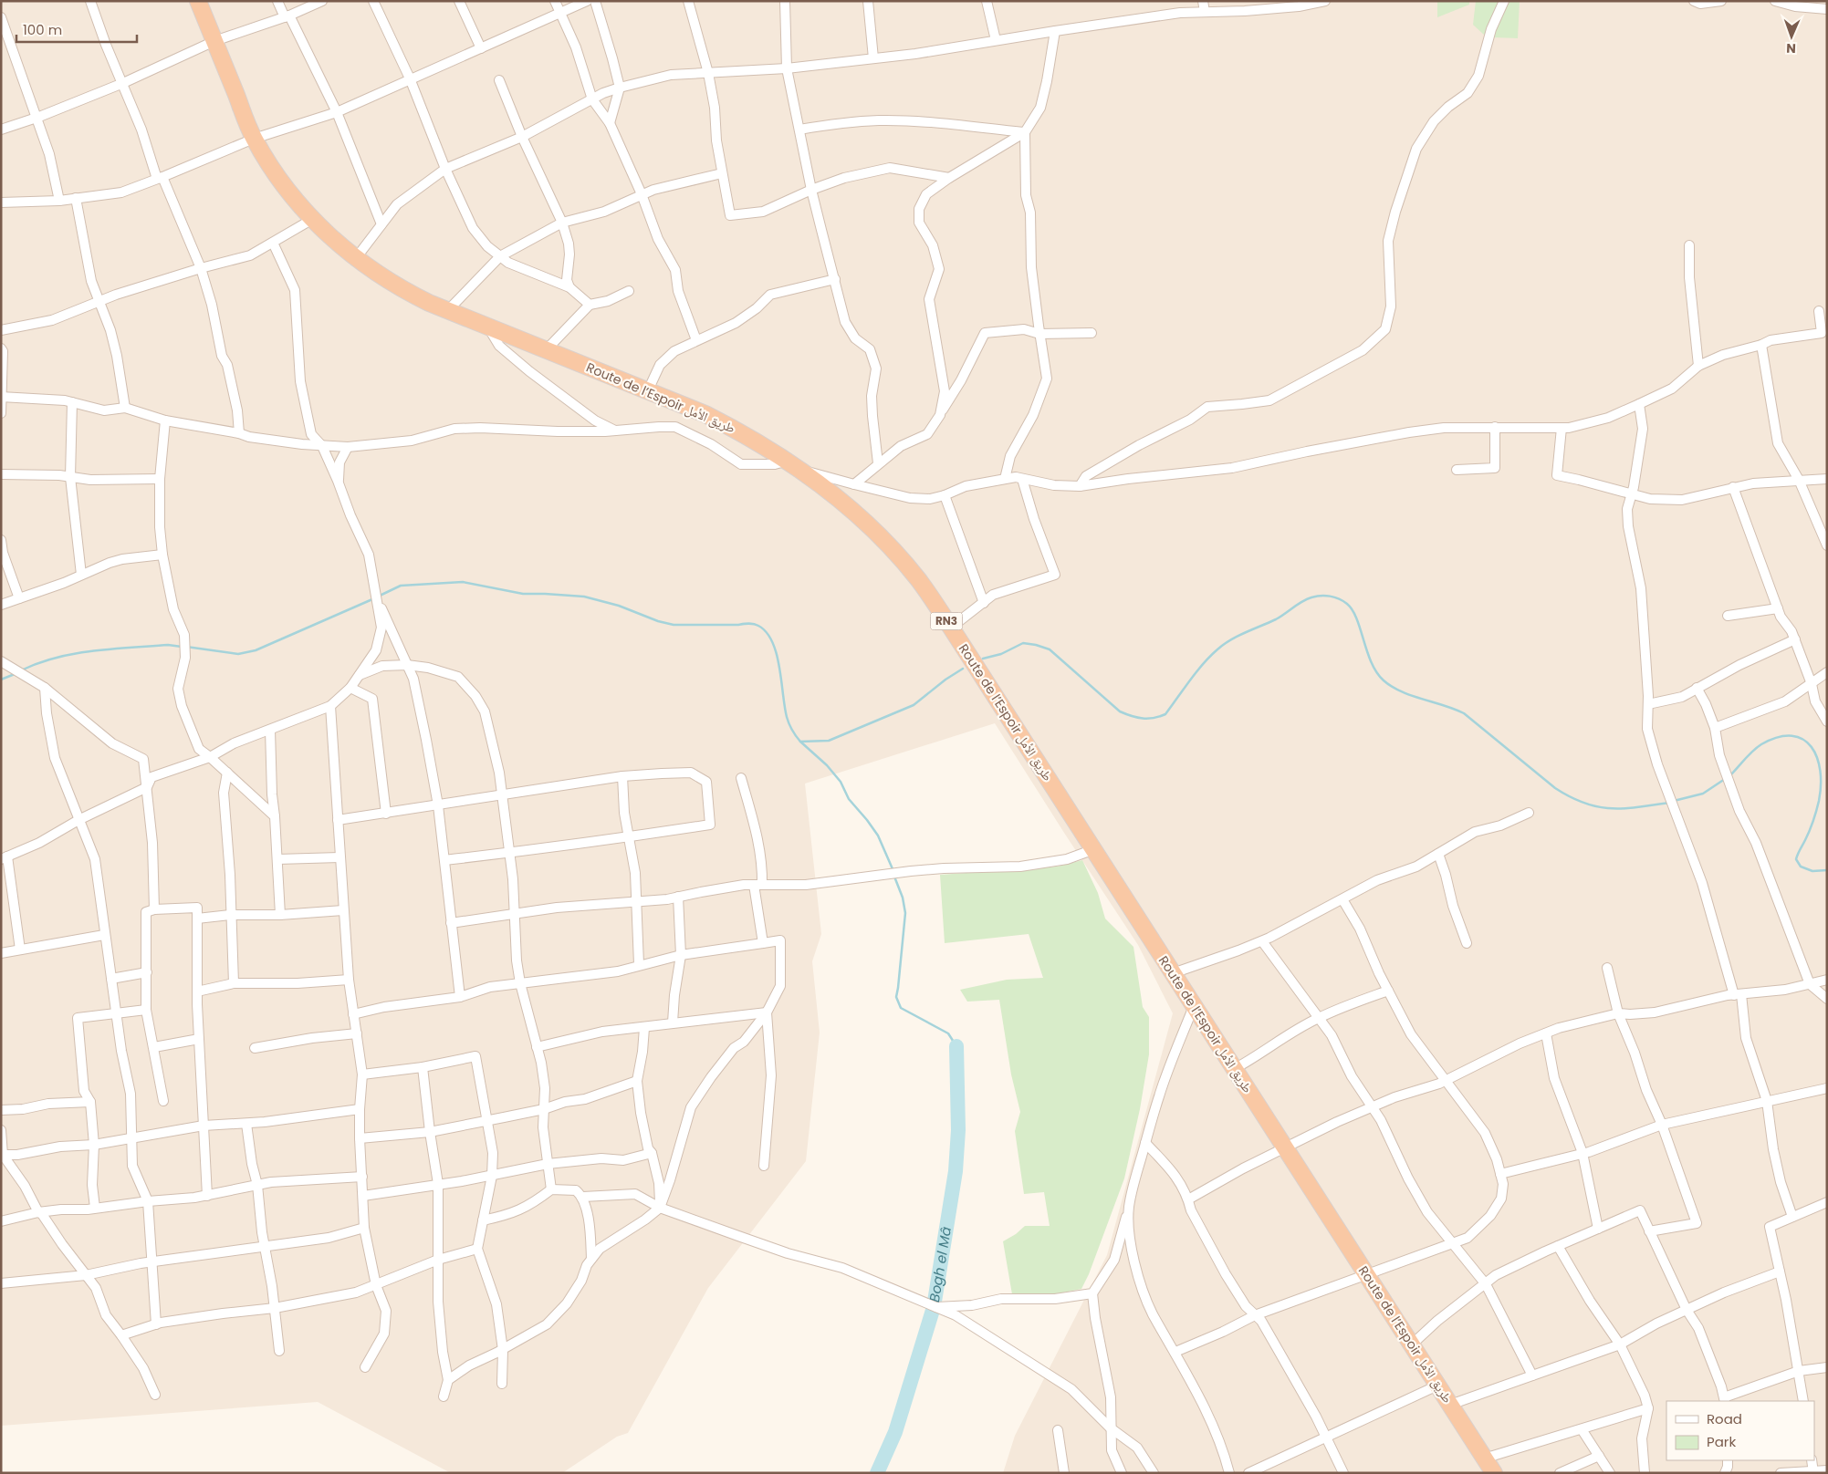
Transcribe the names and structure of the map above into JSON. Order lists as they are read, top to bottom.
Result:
{
  "streets": {
    "highway": ["Route de l’Espoir طريق الأمل", "RN3"]
  },
  "water": ["Bogh el Mâ"],
  "legend": ["Road", "Park"],
  "scale_bar": "100 m",
  "north": "bottom"
}
